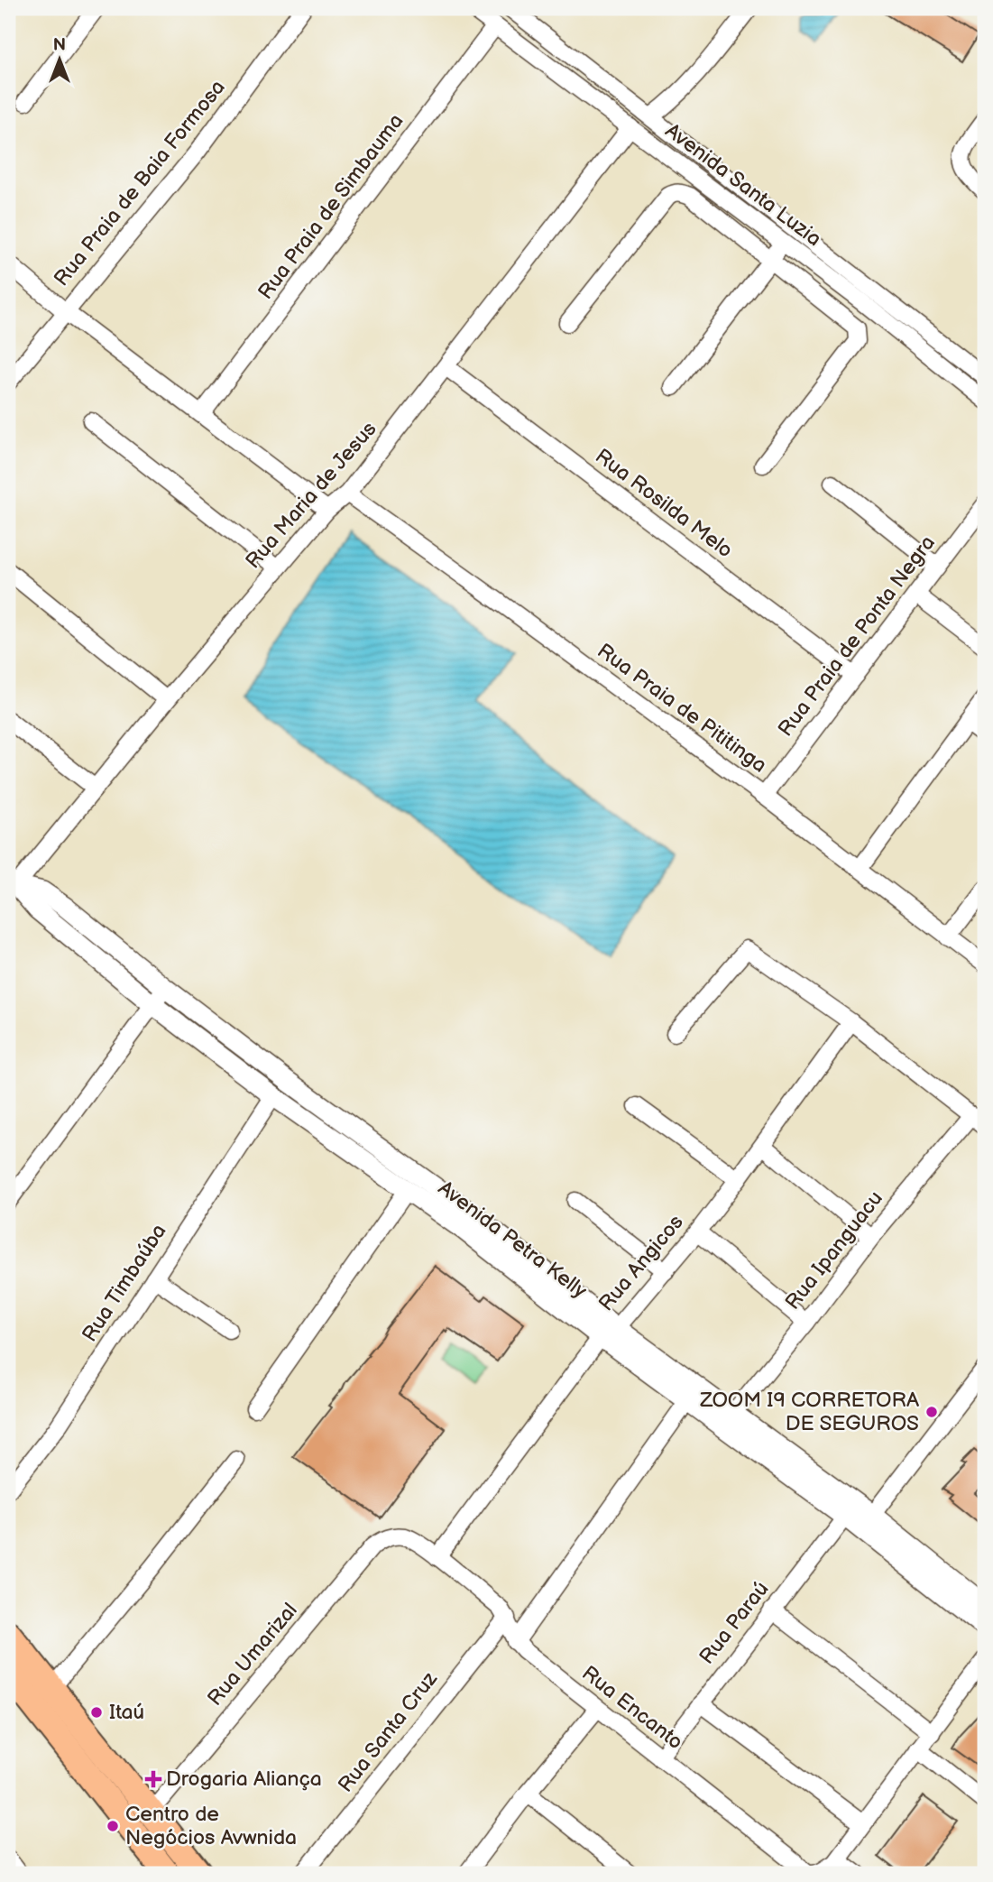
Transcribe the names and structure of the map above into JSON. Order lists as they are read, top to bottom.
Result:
{
  "streets": {
    "street": [
      "Rua Praia de Baia Formosa",
      "Avenida Santa Luzia",
      "Rua Praia de Simbauma",
      "Rua Maria de Jesus",
      "Rua Rosilda Melo",
      "Rua Praia de Ponta Negra",
      "Rua Praia de Pititinga",
      "Avenida Petra Kelly",
      "Rua Ipanguacu",
      "Rua Angicos",
      "Rua Timbaúba",
      "Rua Paraú",
      "Rua Umarizal",
      "Rua Encanto",
      "Rua Santa Cruz"
    ]
  },
  "crossings": [
    ["Avenida Santa Luzia", "Rua Praia de Simbauma"],
    ["Avenida Santa Luzia", "Rua Maria de Jesus"],
    ["Rua Maria de Jesus", "Rua Rosilda Melo"],
    ["Rua Maria de Jesus", "Rua Praia de Pititinga"],
    ["Rua Maria de Jesus", "Avenida Petra Kelly"],
    ["Rua Rosilda Melo", "Rua Praia de Ponta Negra"],
    ["Rua Praia de Ponta Negra", "Rua Praia de Pititinga"],
    ["Avenida Petra Kelly", "Rua Ipanguacu"],
    ["Avenida Petra Kelly", "Rua Angicos"],
    ["Avenida Petra Kelly", "Rua Timbaúba"],
    ["Avenida Petra Kelly", "Rua Paraú"],
    ["Rua Angicos", "Rua Encanto"],
    ["Rua Paraú", "Rua Encanto"],
    ["Rua Umarizal", "Rua Encanto"],
    ["Rua Encanto", "Rua Santa Cruz"]
  ],
  "places": {
    "other": ["ZOOM I9 CORRETORA DE SEGUROS", "Itaú", "Centro de Negócios Avwnida"],
    "health": ["Drogaria Aliança"]
  },
  "north": "top"
}
